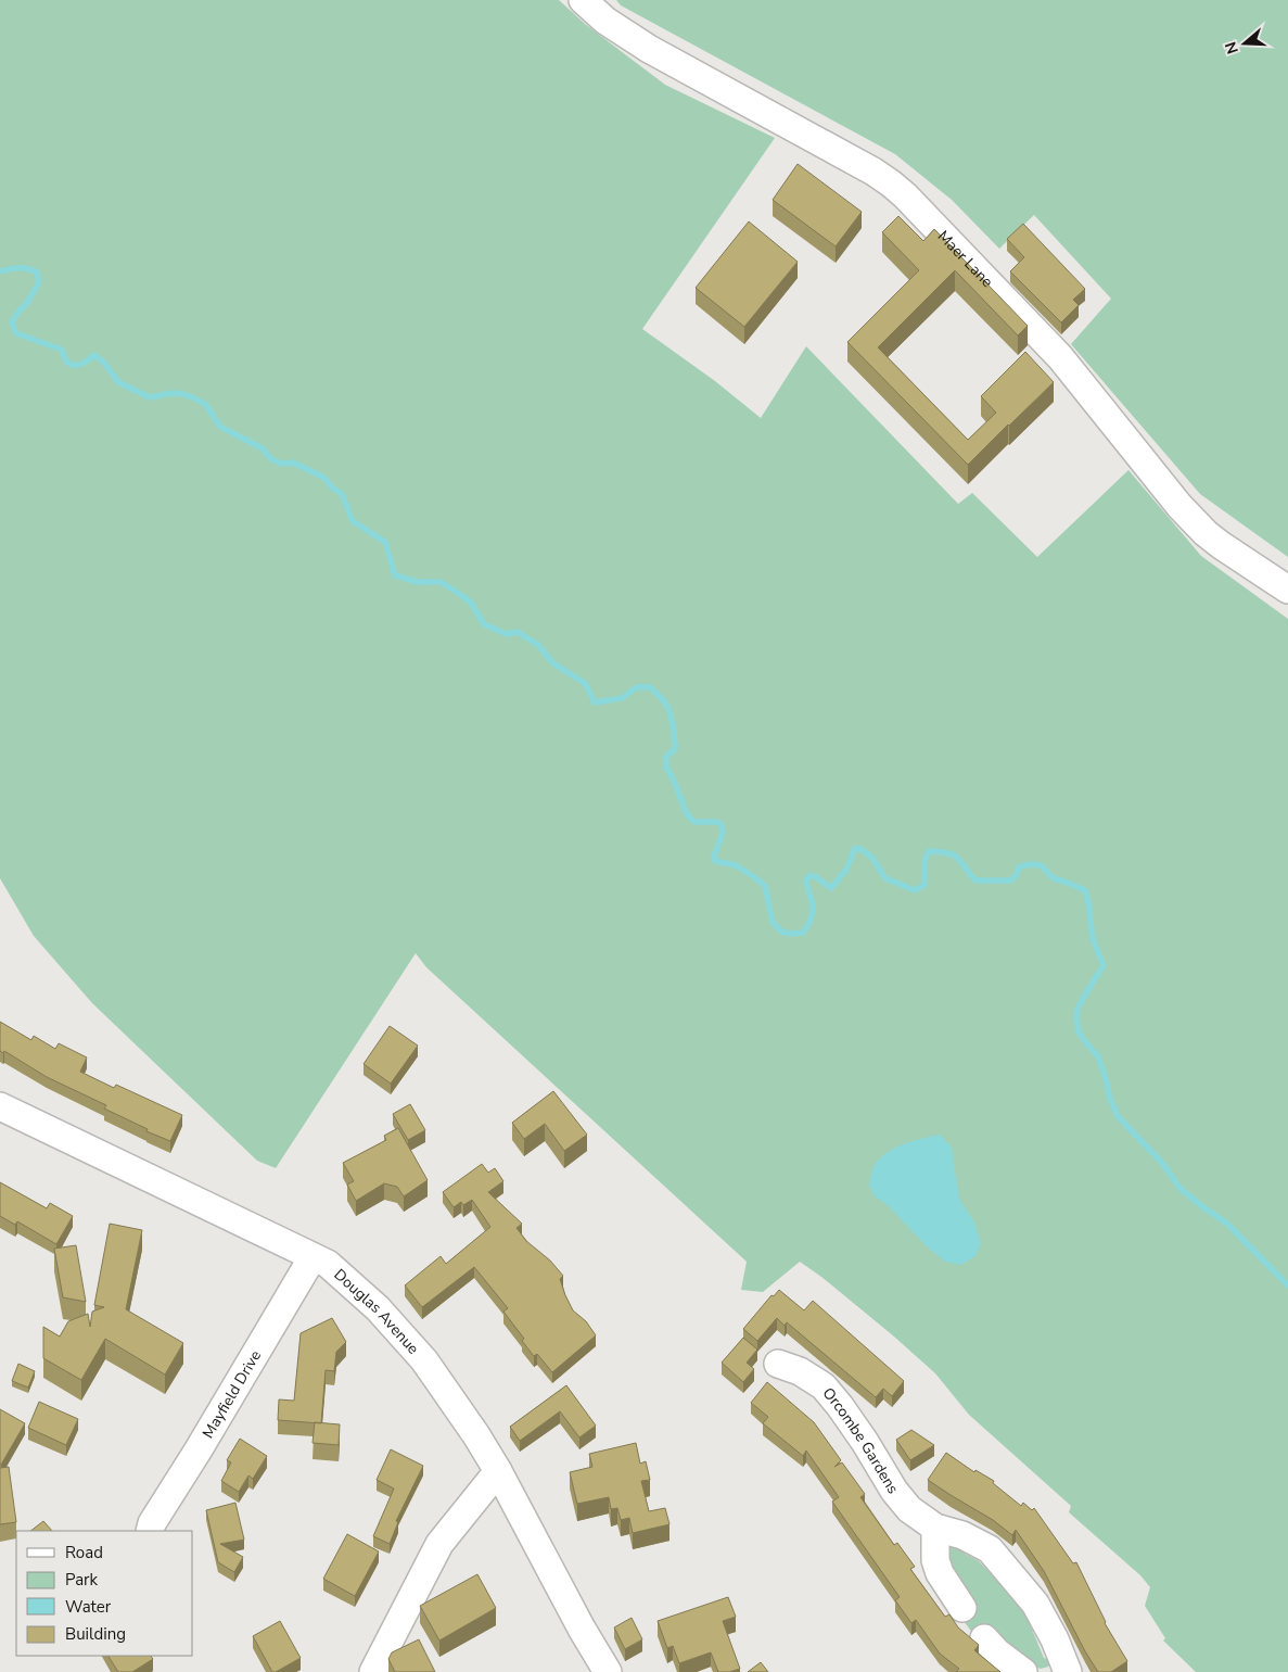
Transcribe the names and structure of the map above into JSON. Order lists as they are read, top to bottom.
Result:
{
  "streets": {
    "street": [
      "Maer Lane",
      "Douglas Avenue",
      "Mayfield Drive",
      "Orcombe Gardens"
    ]
  },
  "crossings": [
    ["Douglas Avenue", "Mayfield Drive"]
  ],
  "legend": [
    "Road",
    "Park",
    "Water",
    "Building"
  ],
  "north": "left"
}
